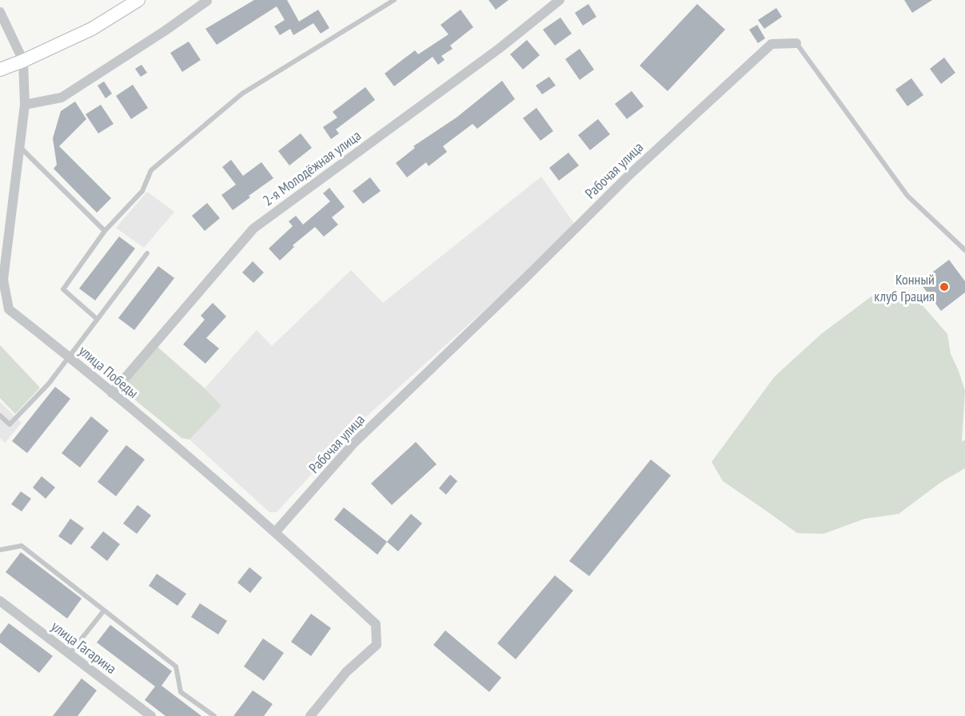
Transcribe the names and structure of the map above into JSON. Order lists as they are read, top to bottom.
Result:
{
  "streets": {
    "street": [
      "2-я Молодёжная улица",
      "Рабочая улица",
      "улица Победы",
      "улица Гагарина"
    ]
  },
  "crossings": [
    ["2-я Молодёжная улица", "улица Победы"],
    ["Рабочая улица", "улица Победы"]
  ],
  "places": ["Конный клуб Грация"]
}
